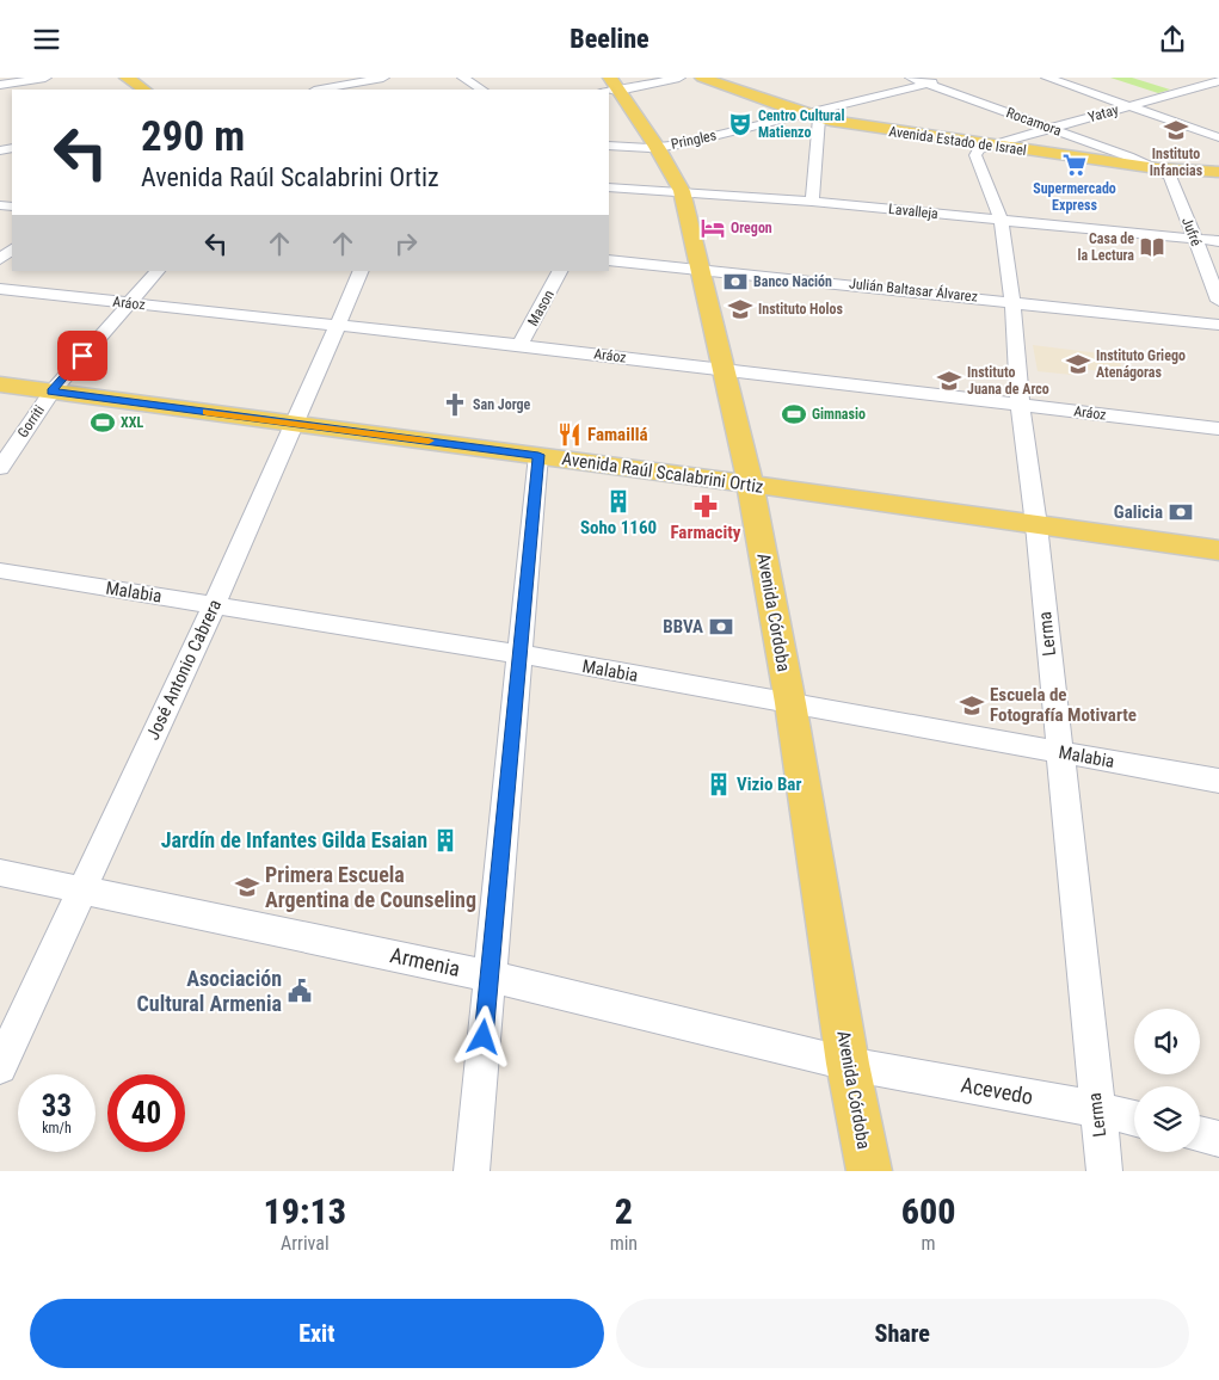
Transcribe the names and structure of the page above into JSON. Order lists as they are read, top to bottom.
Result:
{
  "streets": {
    "main road": ["Avenida Estado de Israel", "Avenida Raúl Scalabrini Ortiz", "Avenida Córdoba"],
    "street": [
      "Yatay",
      "Rocamora",
      "Pringles",
      "Lavalleja",
      "Jufré",
      "Julián Baltasar Álvarez",
      "Aráoz",
      "Mason",
      "Gorriti",
      "Malabia",
      "Lerma",
      "José Antonio Cabrera",
      "Armenia",
      "Acevedo"
    ]
  },
  "crossings": [
    ["Yatay", "Rocamora"],
    ["Yatay", "Avenida Estado de Israel"],
    ["Yatay", "Lerma"],
    ["Rocamora", "Pringles"],
    ["Rocamora", "Avenida Estado de Israel"],
    ["Rocamora", "Jufré"],
    ["Pringles", "Avenida Estado de Israel"],
    ["Pringles", "Avenida Córdoba"],
    ["Avenida Estado de Israel", "Jufré"],
    ["Avenida Estado de Israel", "Lerma"],
    ["Lavalleja", "Jufré"],
    ["Lavalleja", "Avenida Córdoba"],
    ["Lavalleja", "Lerma"],
    ["Julián Baltasar Álvarez", "Avenida Córdoba"],
    ["Julián Baltasar Álvarez", "Lerma"],
    ["Aráoz", "Mason"],
    ["Aráoz", "Gorriti"],
    ["Aráoz", "Avenida Córdoba"],
    ["Aráoz", "Lerma"],
    ["Aráoz", "José Antonio Cabrera"],
    ["Gorriti", "Avenida Raúl Scalabrini Ortiz"],
    ["Avenida Raúl Scalabrini Ortiz", "Avenida Córdoba"],
    ["Avenida Raúl Scalabrini Ortiz", "Lerma"],
    ["Avenida Raúl Scalabrini Ortiz", "José Antonio Cabrera"],
    ["Malabia", "Avenida Córdoba"],
    ["Malabia", "Lerma"],
    ["Malabia", "José Antonio Cabrera"],
    ["Avenida Córdoba", "Armenia"],
    ["Avenida Córdoba", "Acevedo"],
    ["Lerma", "Acevedo"],
    ["José Antonio Cabrera", "Armenia"],
    ["Armenia", "Acevedo"]
  ],
  "places": {
    "theatre": ["Centro Cultural Matienzo"],
    "school or university": [
      "Instituto Infancias",
      "Instituto Holos",
      "Instituto Griego Atenágoras",
      "Instituto Juana de Arco",
      "Escuela de Fotografía Motivarte",
      "Primera Escuela Argentina de Counseling"
    ],
    "supermarket": ["Supermercado Express"],
    "hotel": ["Oregon"],
    "library": ["Casa de la Lectura"],
    "bank": ["Banco Nación", "Galicia", "BBVA"],
    "church": ["San Jorge"],
    "sports": ["Gimnasio", "XXL"],
    "restaurant": ["Famaillá"],
    "building": ["Soho 1160", "Vizio Bar", "Jardín de Infantes Gilda Esaian"],
    "pharmacy": ["Farmacity"],
    "public building": ["Asociación Cultural Armenia"]
  },
  "page": {
    "header": "Beeline",
    "turn": ["290 m", "Avenida Raúl Scalabrini Ortiz"],
    "speed": "33 km/h",
    "limit": "40",
    "eta": [
      "19:13",
      "Arrival",
      "2",
      "min",
      "600",
      "m"
    ],
    "buttons": ["Exit", "Share"]
  }
}
